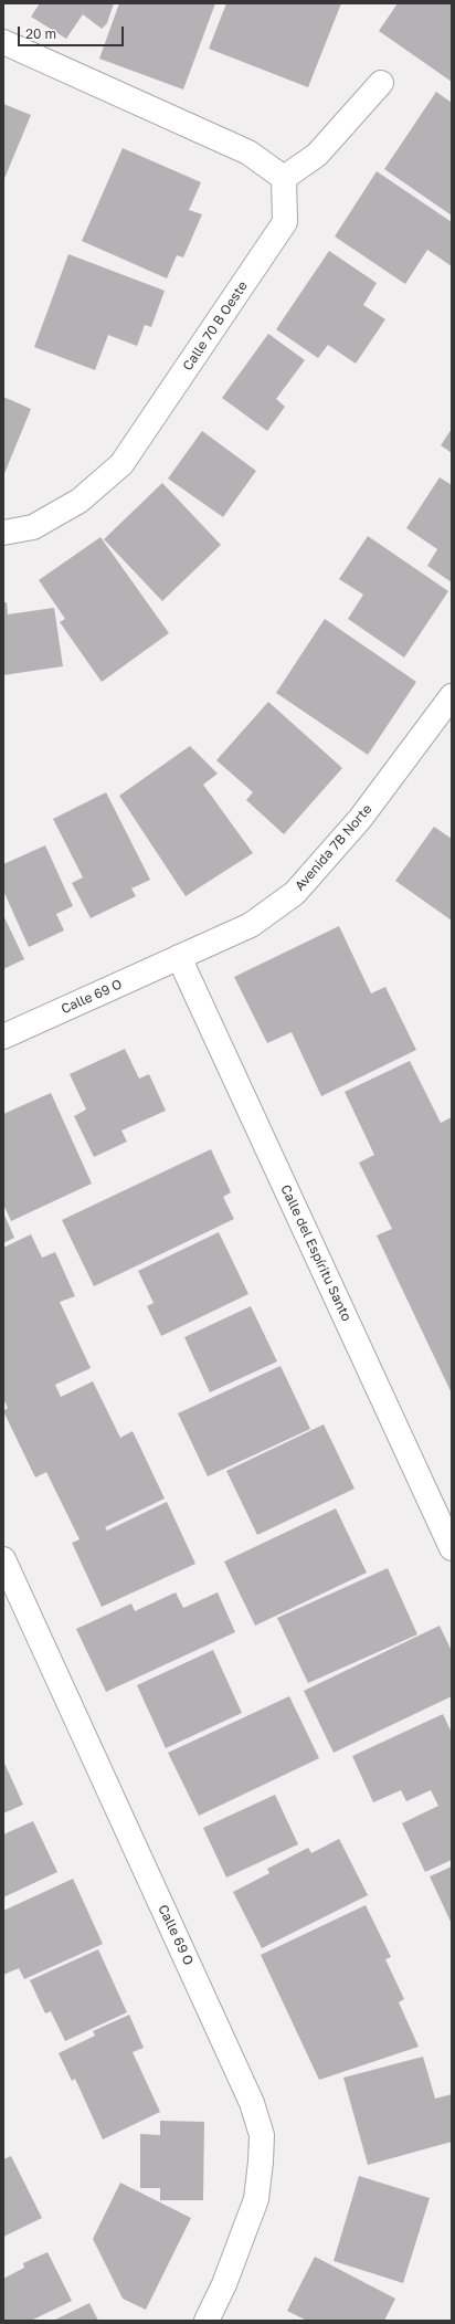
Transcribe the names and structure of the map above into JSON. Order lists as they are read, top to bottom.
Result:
{
  "streets": {
    "street": [
      "Calle 70 B Oeste",
      "Avenida 7B Norte",
      "Calle 69 O",
      "Calle del Espíritu Santo"
    ]
  },
  "crossings": [
    ["Avenida 7B Norte", "Calle 69 O"],
    ["Avenida 7B Norte", "Calle del Espíritu Santo"],
    ["Calle 69 O", "Calle del Espíritu Santo"]
  ],
  "scale_bar": "20 m"
}
